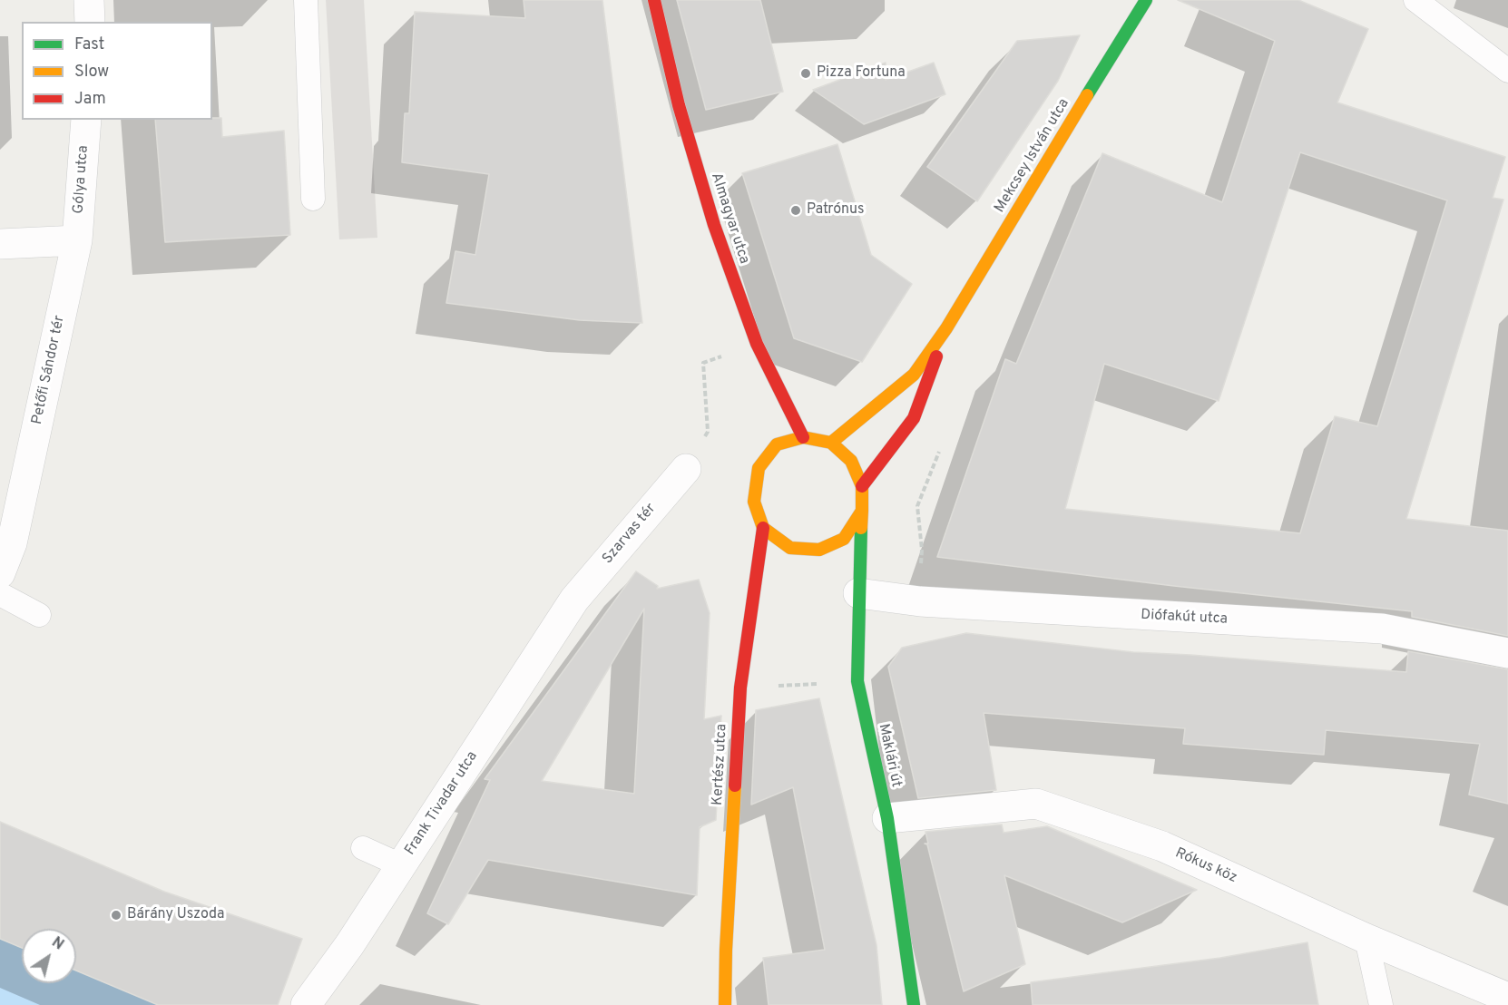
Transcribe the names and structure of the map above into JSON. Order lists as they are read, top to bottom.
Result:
{
  "streets": {
    "street": [
      "Mekcsey István utca",
      "Gólya utca",
      "Almagyar utca",
      "Petőfi Sándor tér",
      "Szarvas tér",
      "Diófakút utca",
      "Maklári út",
      "Kertész utca",
      "Frank Tivadar utca",
      "Rókus köz"
    ]
  },
  "crossings": [
    ["Mekcsey István utca", "Almagyar utca"],
    ["Mekcsey István utca", "Maklári út"],
    ["Mekcsey István utca", "Kertész utca"],
    ["Gólya utca", "Petőfi Sándor tér"],
    ["Almagyar utca", "Maklári út"],
    ["Almagyar utca", "Kertész utca"],
    ["Szarvas tér", "Frank Tivadar utca"],
    ["Diófakút utca", "Maklári út"],
    ["Maklári út", "Kertész utca"],
    ["Maklári út", "Rókus köz"]
  ],
  "places": ["Pizza Fortuna", "Patrónus", "Bárány Uszoda"],
  "legend": ["Fast", "Slow", "Jam"],
  "north": "top right"
}
